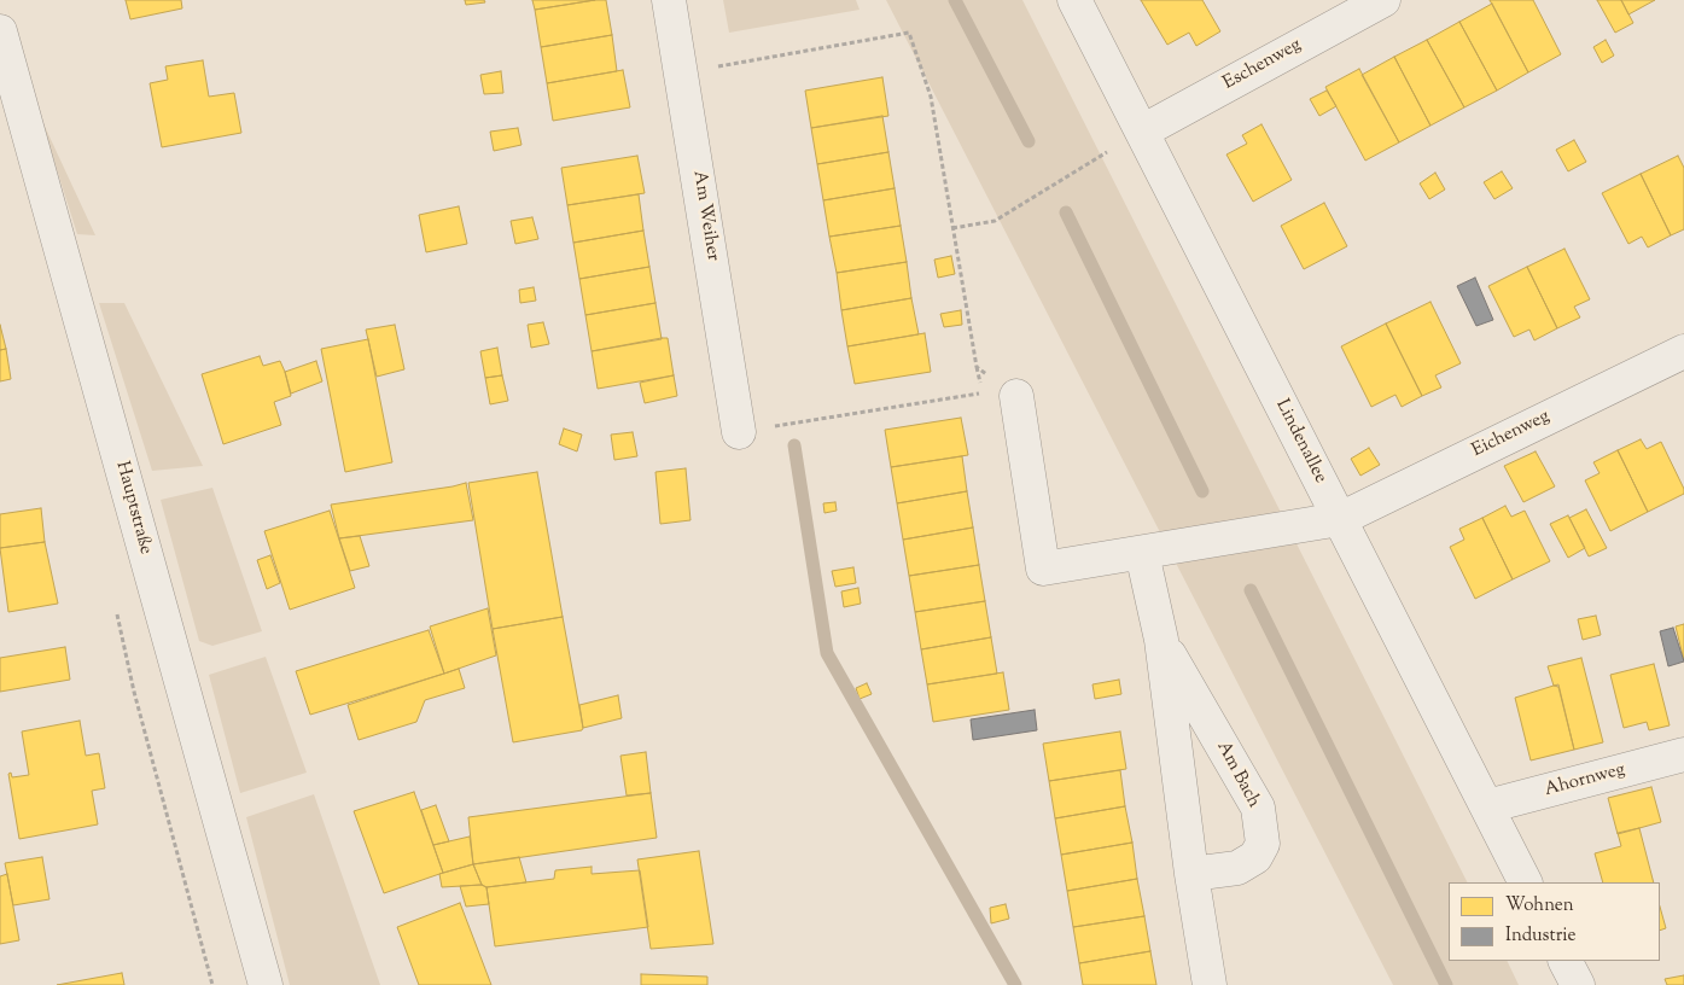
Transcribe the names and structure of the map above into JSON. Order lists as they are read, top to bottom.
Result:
{
  "streets": {
    "street": [
      "Eschenweg",
      "Am Weiher",
      "Eichenweg",
      "Lindenallee",
      "Hauptstraße",
      "Am Bach",
      "Ahornweg"
    ]
  },
  "crossings": [
    ["Eschenweg", "Lindenallee"],
    ["Eichenweg", "Lindenallee"],
    ["Lindenallee", "Ahornweg"]
  ],
  "legend": ["Wohnen", "Industrie"]
}
